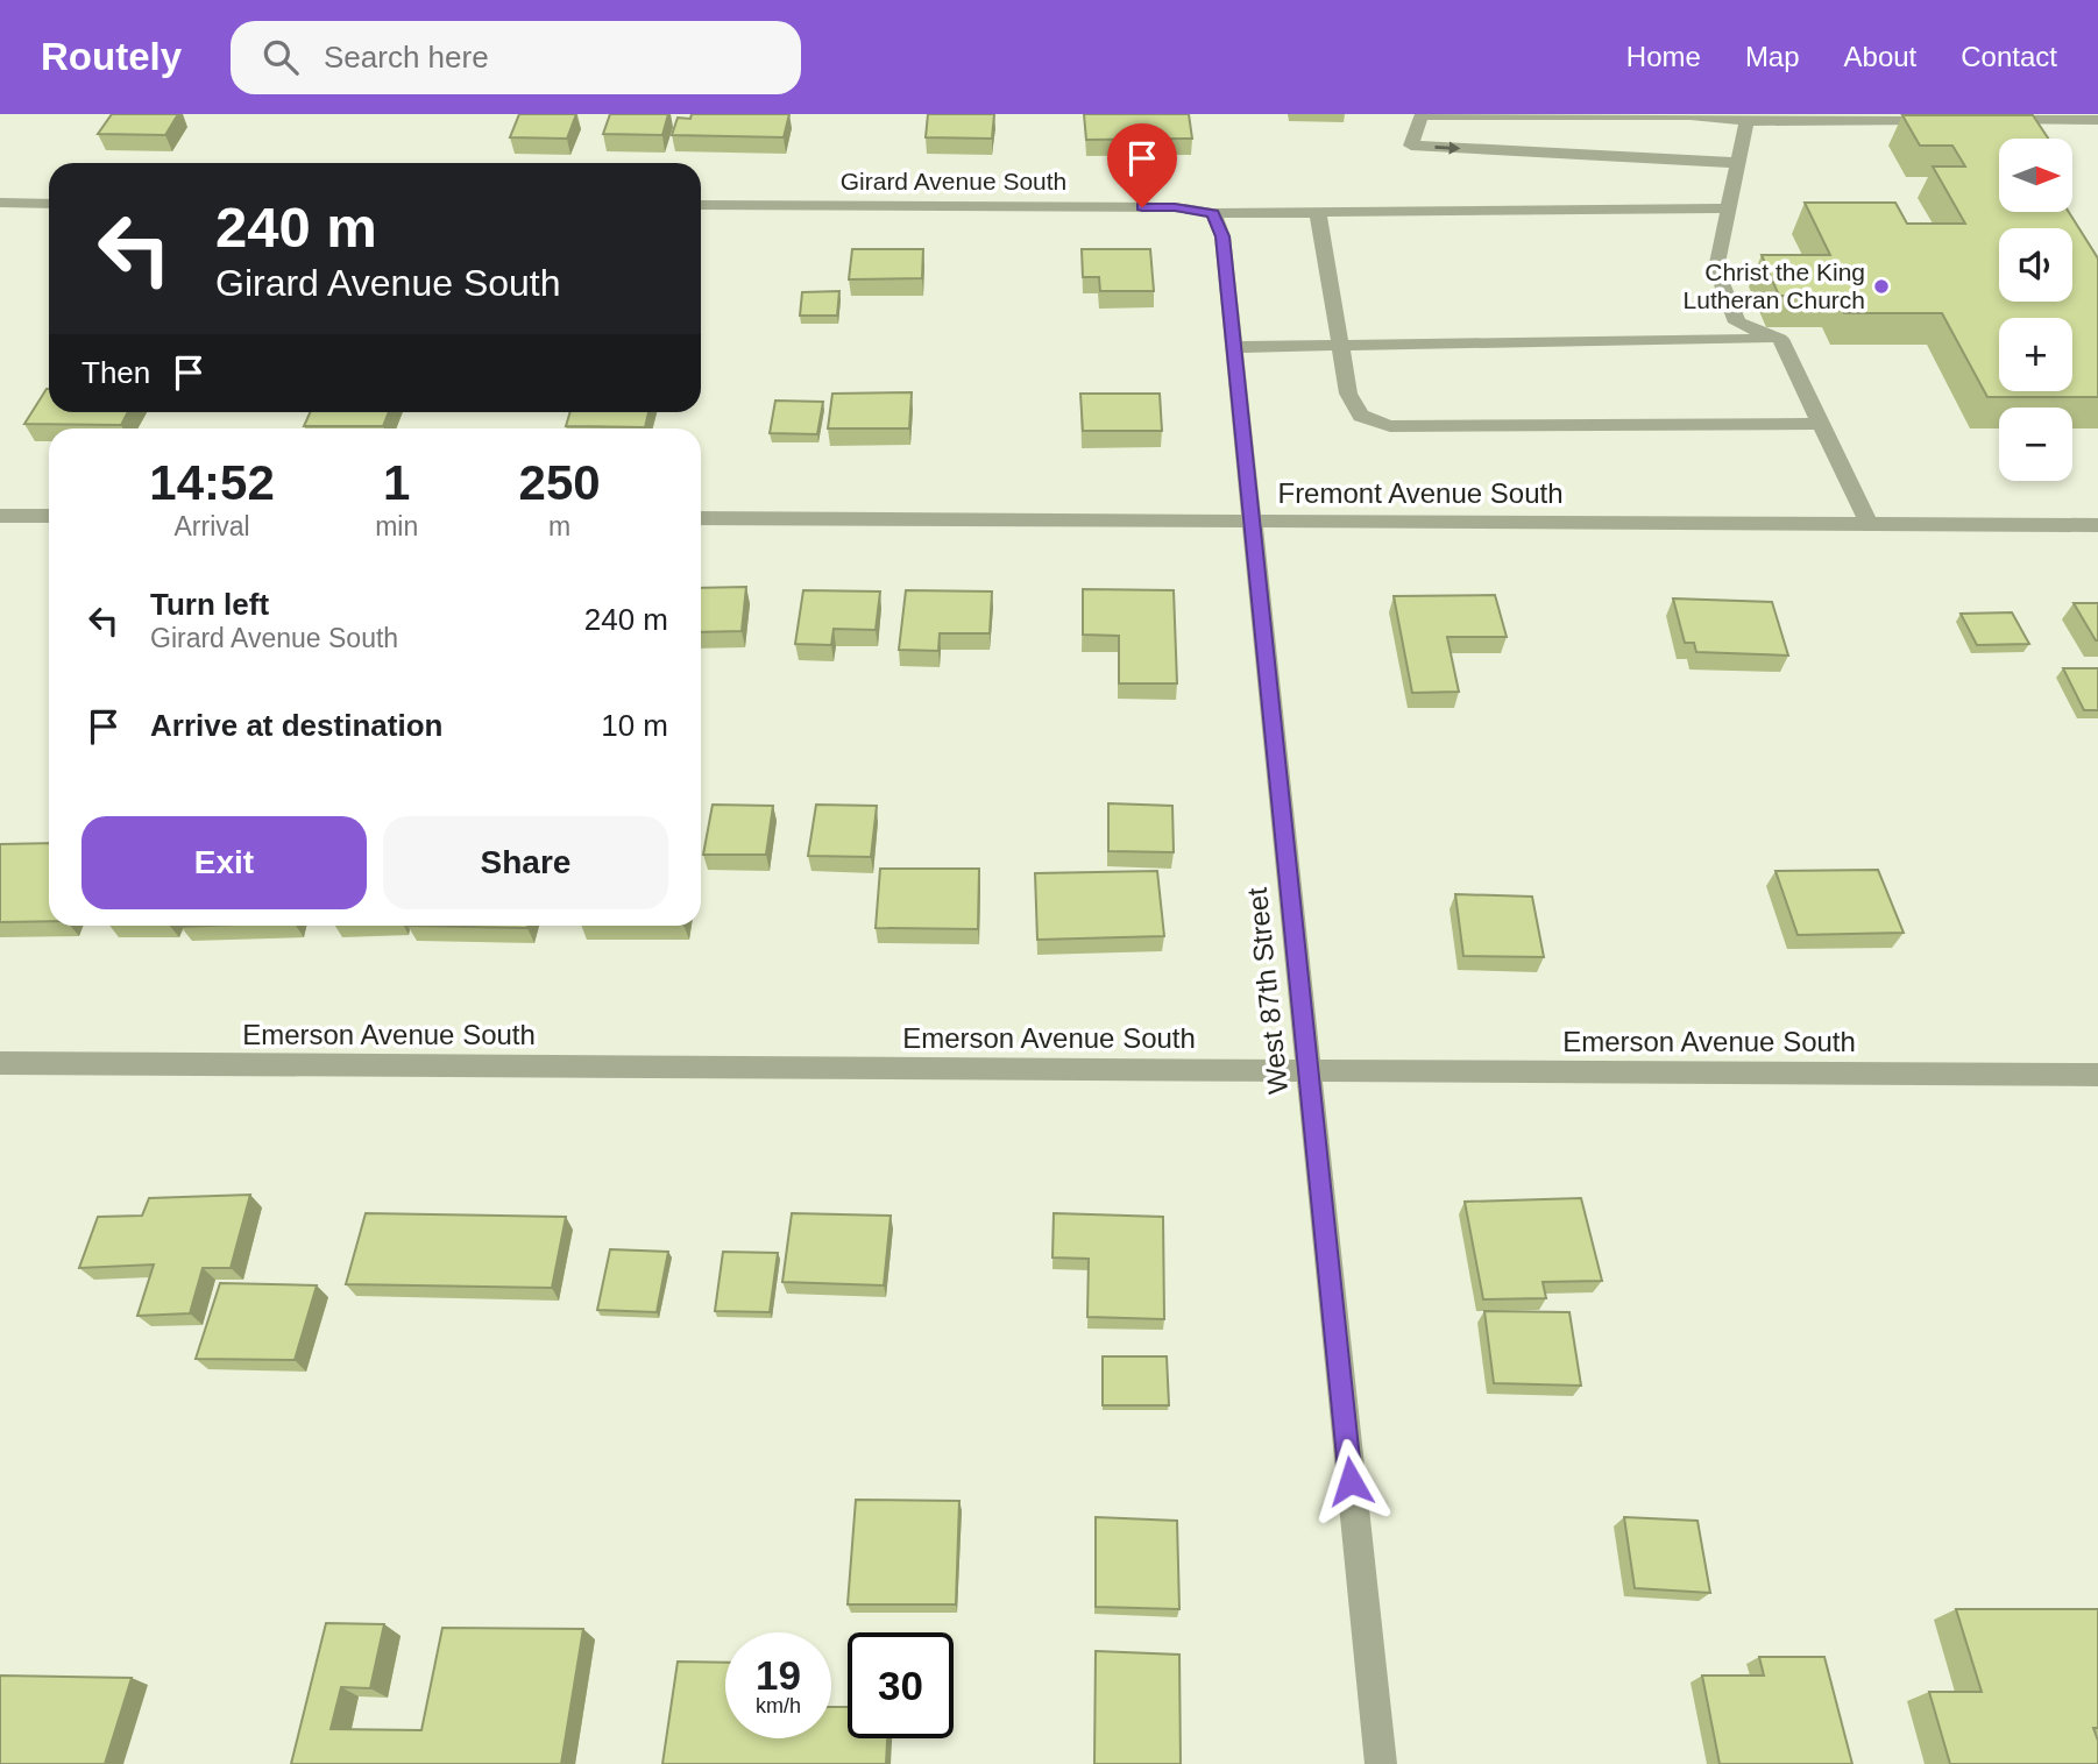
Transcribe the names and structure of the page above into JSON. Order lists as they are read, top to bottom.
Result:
{
  "streets": {
    "street": [
      "Girard Avenue South",
      "Fremont Avenue South",
      "West 87th Street",
      "Emerson Avenue South"
    ]
  },
  "crossings": [
    ["Girard Avenue South", "West 87th Street"],
    ["Fremont Avenue South", "West 87th Street"],
    ["West 87th Street", "Emerson Avenue South"]
  ],
  "places": ["Christ the King Lutheran Church"],
  "north": "right",
  "page": {
    "header": "Routely",
    "search": "Search here",
    "nav": [
      "Home",
      "Map",
      "About",
      "Contact"
    ],
    "map_buttons": ["+", "−"],
    "turn": ["240 m", "Girard Avenue South"],
    "then": "Then",
    "eta": [
      "14:52",
      "Arrival",
      "1",
      "min",
      "250",
      "m"
    ],
    "list": [
      {
        "name": "Turn left",
        "note": "Girard Avenue South",
        "value": "240 m"
      },
      {
        "name": "Arrive at destination",
        "value": "10 m"
      }
    ],
    "buttons": ["Exit", "Share"],
    "speed": "19 km/h",
    "limit": "30"
  }
}
